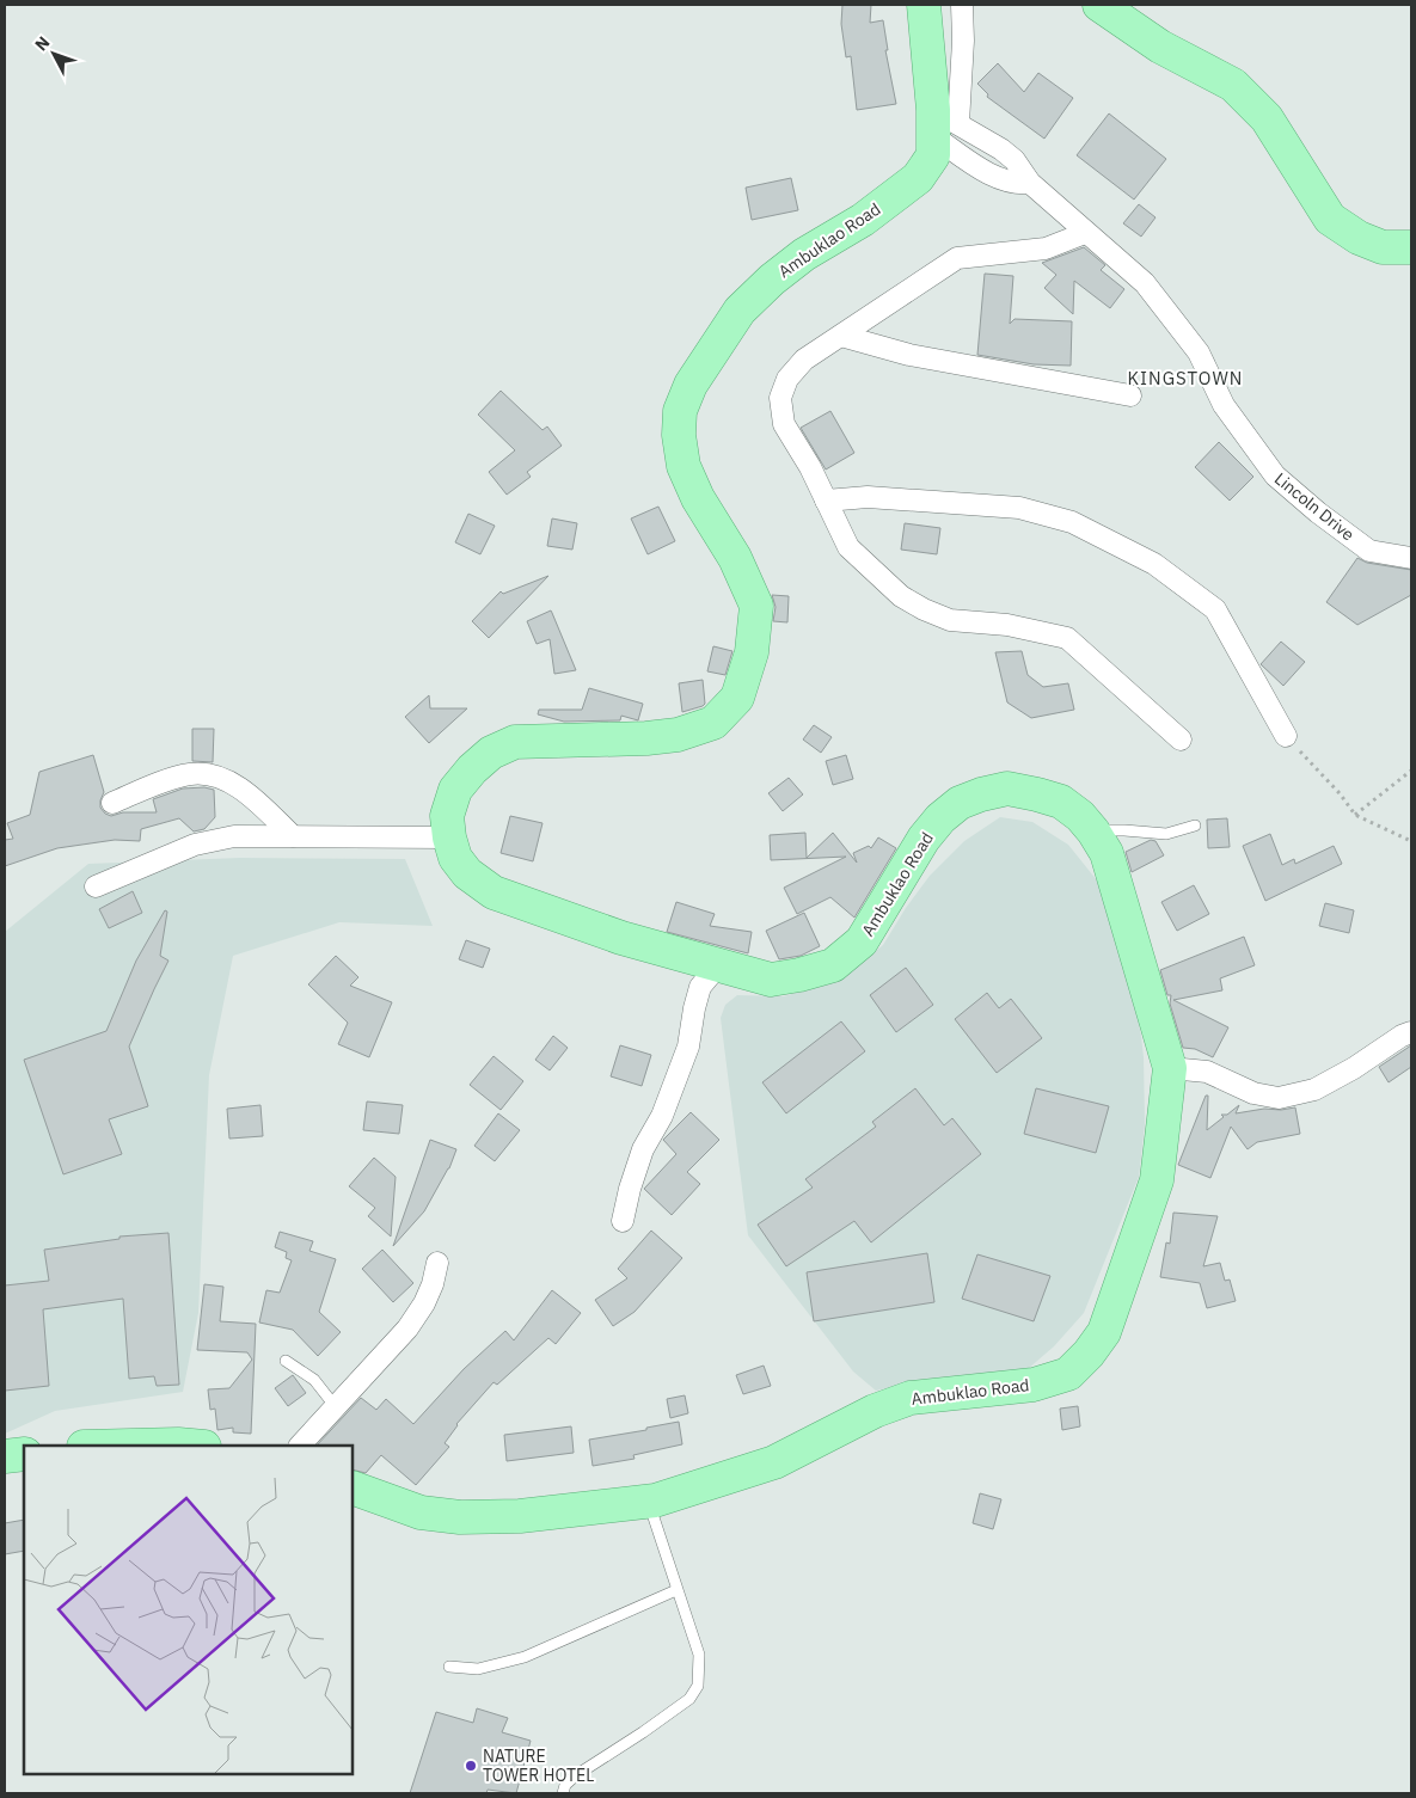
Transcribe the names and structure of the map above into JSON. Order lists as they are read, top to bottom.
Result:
{
  "streets": {
    "main road": ["Ambuklao Road"],
    "street": ["Lincoln Drive"]
  },
  "crossings": [
    ["Ambuklao Road", "Lincoln Drive"]
  ],
  "districts": ["KINGSTOWN"],
  "places": ["NATURE TOWER HOTEL"],
  "north": "top left"
}
